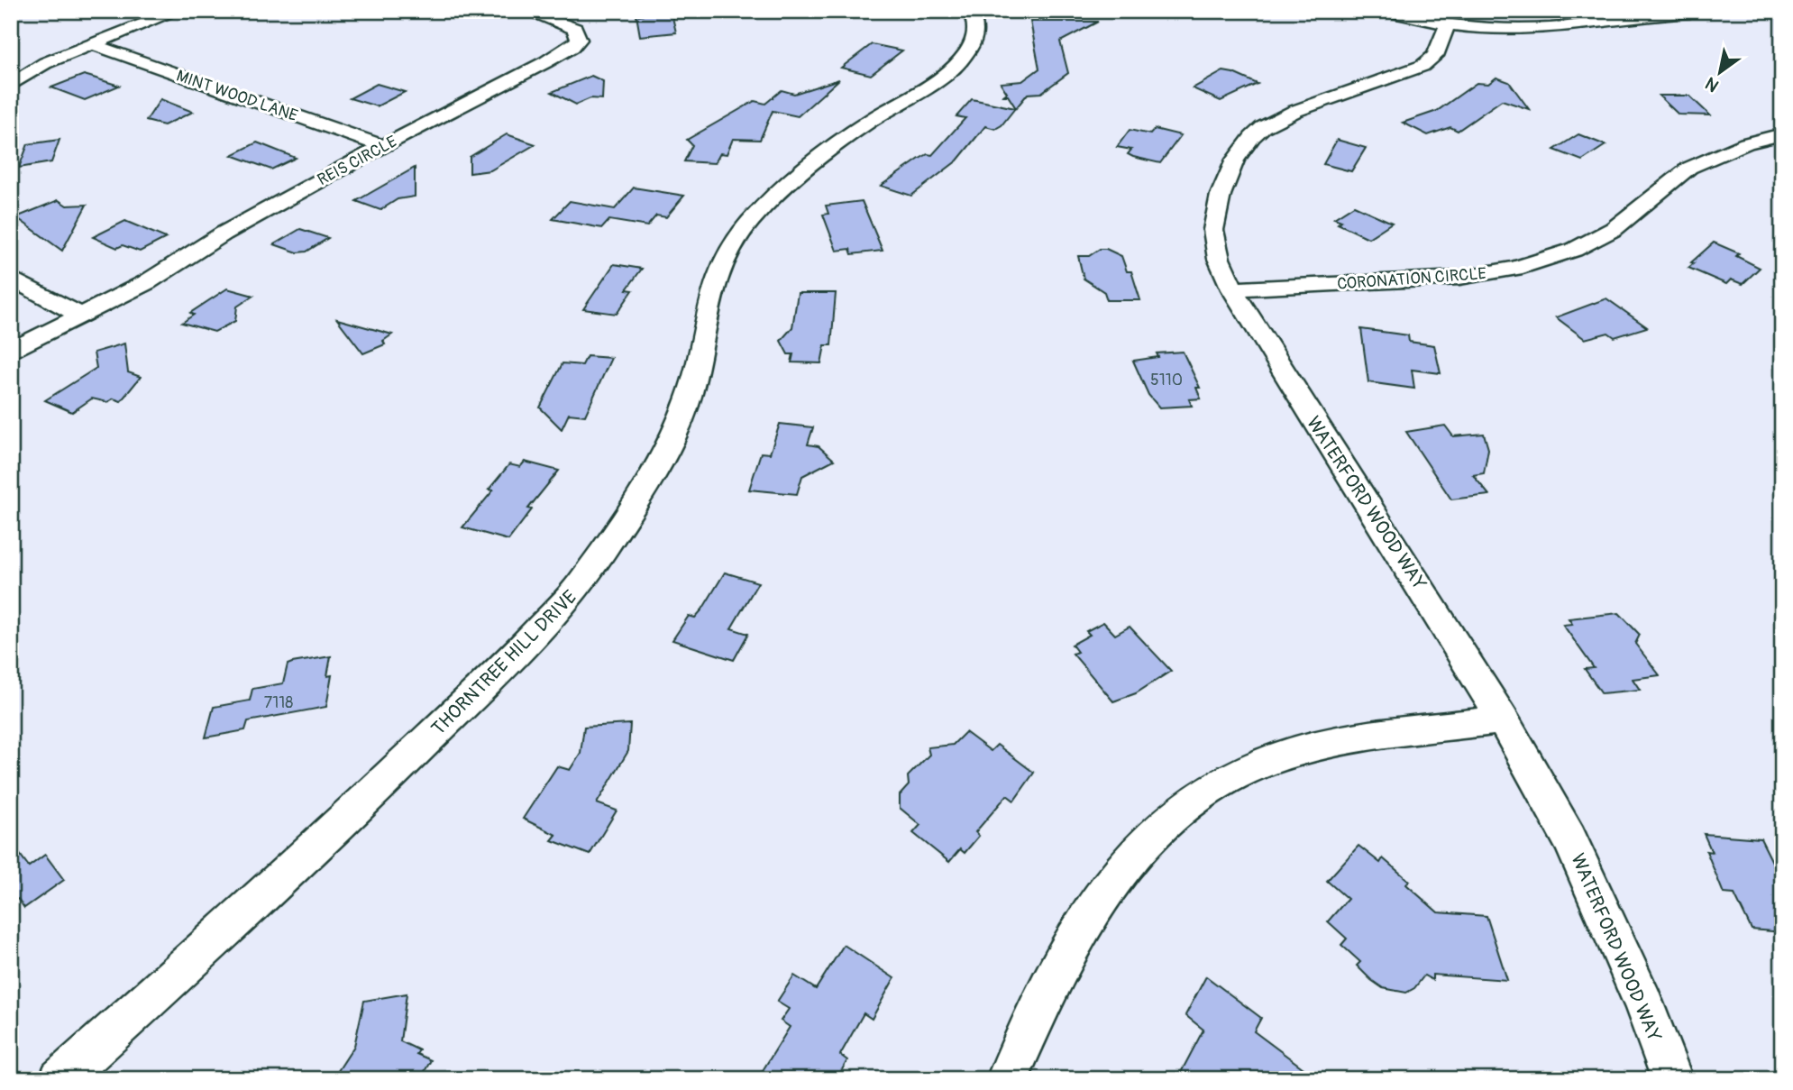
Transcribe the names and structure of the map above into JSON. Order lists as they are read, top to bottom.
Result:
{
  "streets": {
    "street": [
      "MINT WOOD LANE",
      "REIS CIRCLE",
      "CORONATION CIRCLE",
      "WATERFORD WOOD WAY",
      "THORNTREE HILL DRIVE"
    ]
  },
  "crossings": [
    ["MINT WOOD LANE", "REIS CIRCLE"],
    ["CORONATION CIRCLE", "WATERFORD WOOD WAY"]
  ],
  "house_numbers": ["5110", "7118"],
  "north": "bottom left"
}
